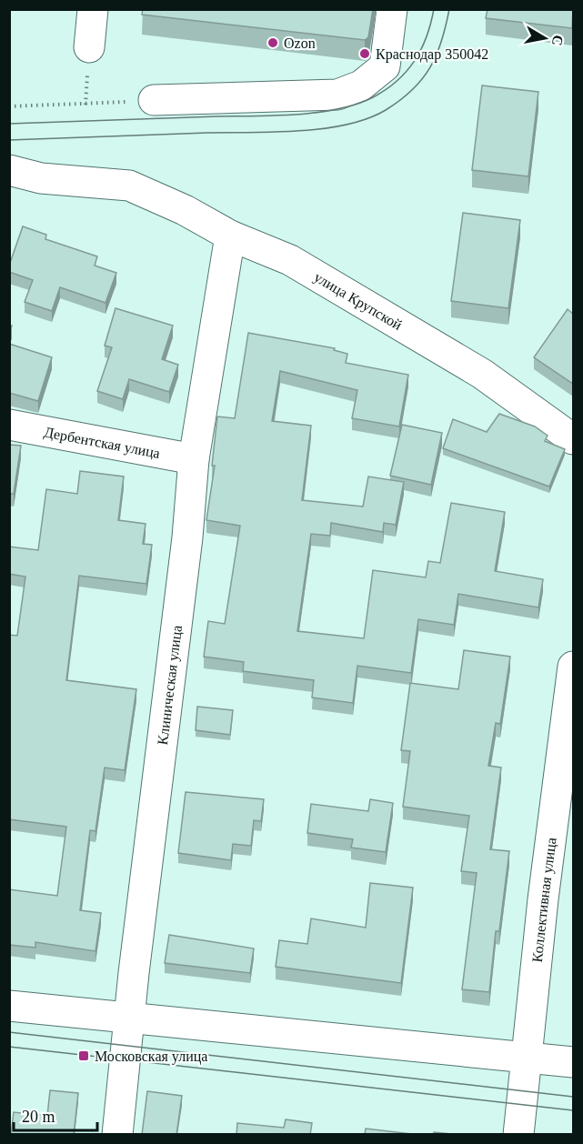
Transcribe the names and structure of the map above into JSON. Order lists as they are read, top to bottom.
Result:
{
  "streets": {
    "street": [
      "улица Крупской",
      "Дербентская улица",
      "Клиническая улица",
      "Коллективная улица"
    ]
  },
  "crossings": [
    ["улица Крупской", "Клиническая улица"],
    ["Дербентская улица", "Клиническая улица"]
  ],
  "places": {
    "other": ["Ozon", "Краснодар 350042"],
    "transit": ["Московская улица"]
  },
  "scale_bar": "20 m",
  "north": "right"
}
